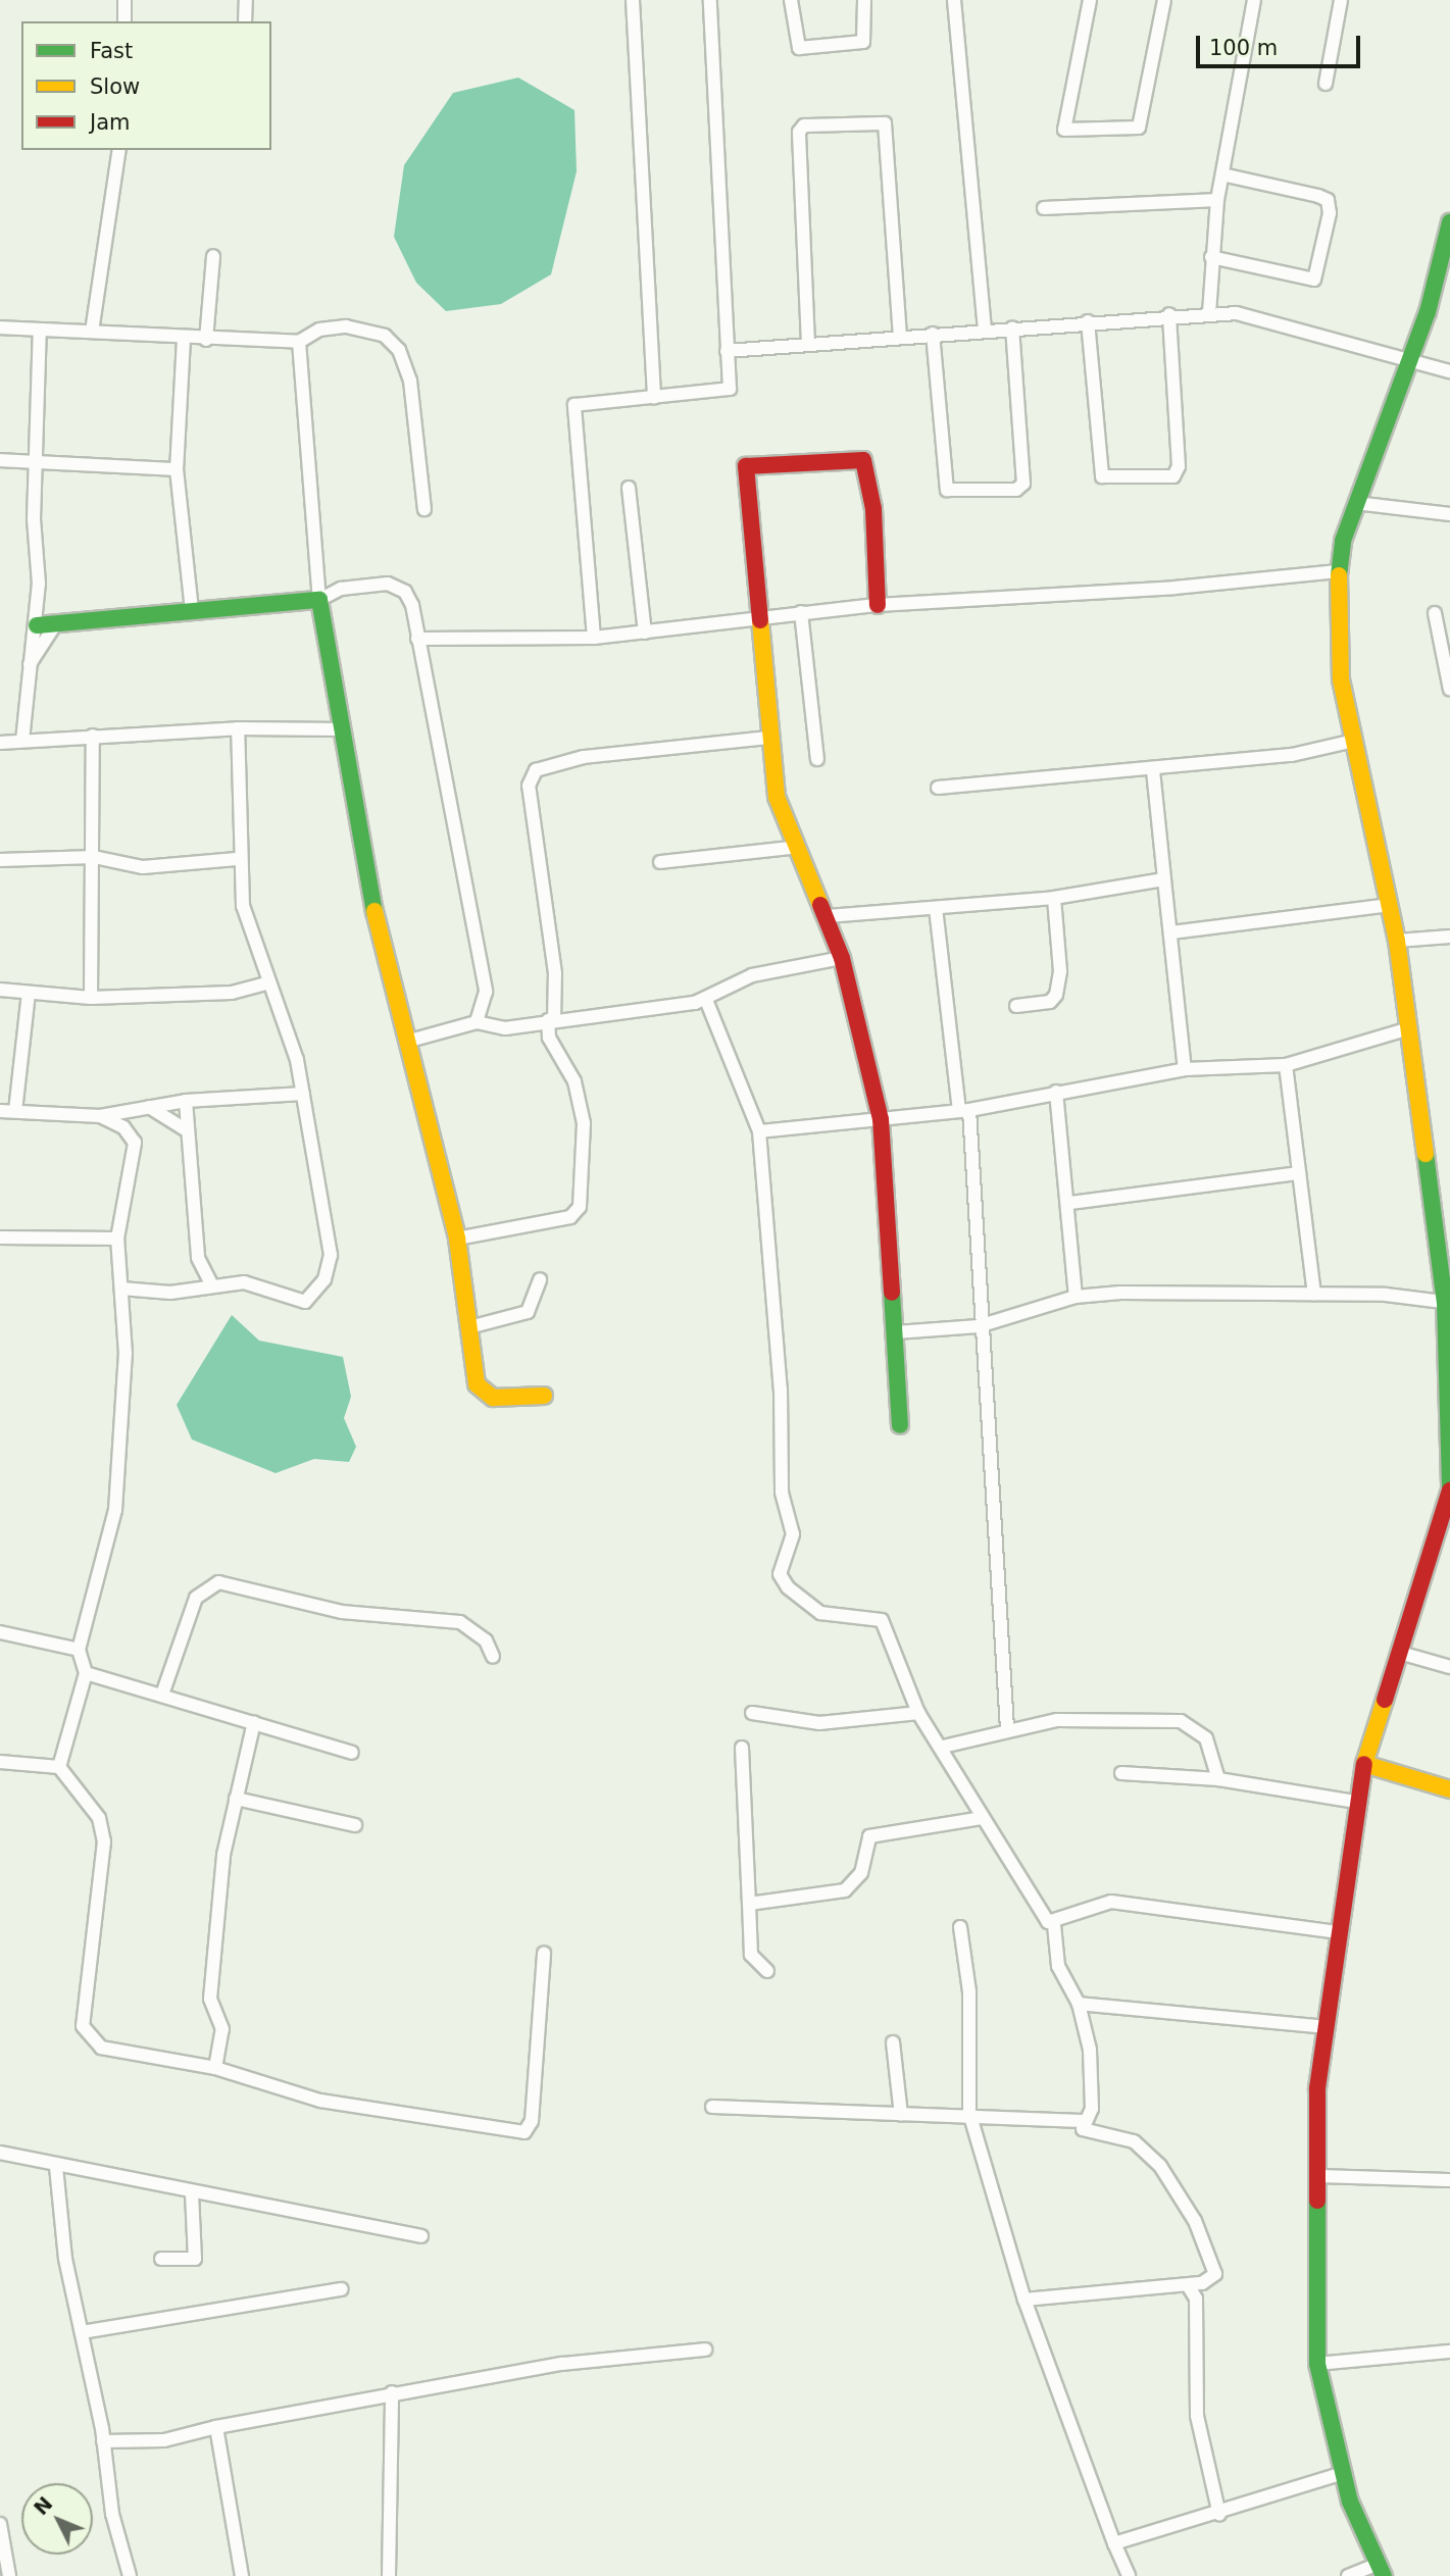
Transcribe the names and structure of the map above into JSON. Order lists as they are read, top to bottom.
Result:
{
  "legend": ["Fast", "Slow", "Jam"],
  "scale_bar": "100 m",
  "north": "top left"
}
